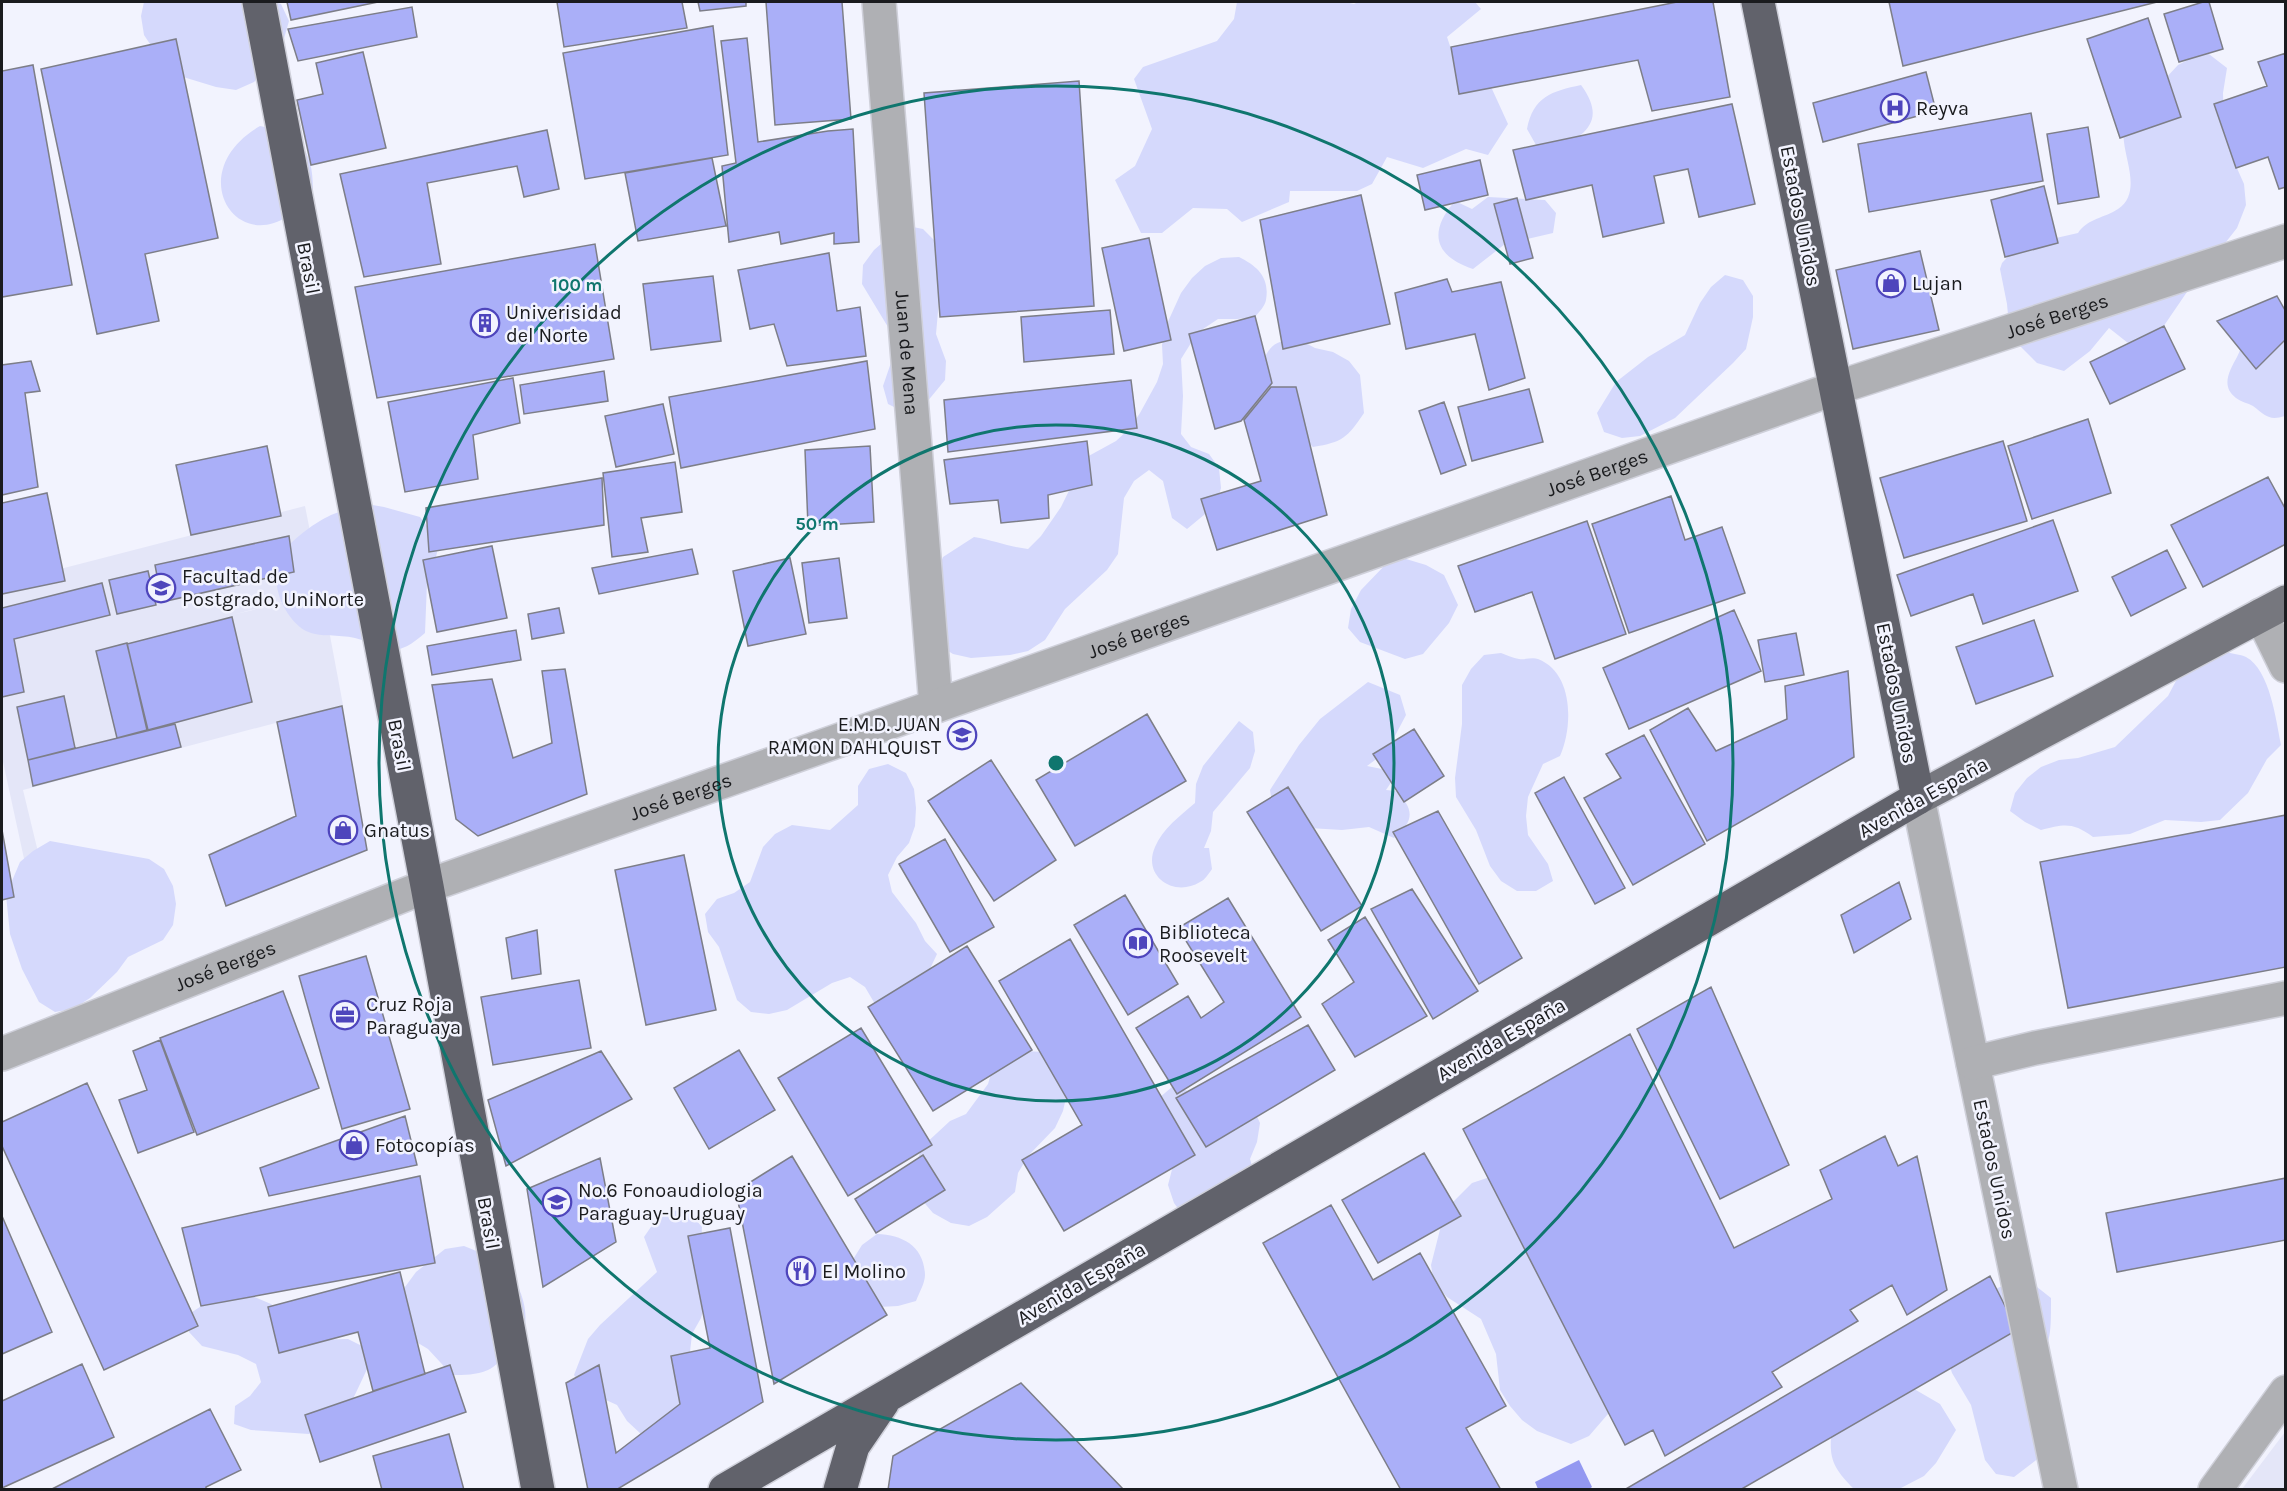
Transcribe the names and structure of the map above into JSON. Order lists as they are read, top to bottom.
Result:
{
  "streets": {
    "highway": ["Estados Unidos", "Brasil", "Avenida España"],
    "street": ["José Berges", "Juan de Mena"]
  },
  "crossings": [
    ["Estados Unidos", "José Berges"],
    ["Estados Unidos", "Avenida España"],
    ["Brasil", "José Berges"],
    ["José Berges", "Juan de Mena"]
  ],
  "places": {
    "hospital": ["Reyva"],
    "shop": ["Lujan", "Gnatus", "Fotocopías"],
    "building": ["Univerisidad del Norte"],
    "school or university": ["Facultad de Postgrado, UniNorte", "E.M.D. JUAN RAMON DAHLQUIST", "No.6 Fonoaudiologia Paraguay-Uruguay"],
    "library": ["Biblioteca Roosevelt"],
    "office": ["Cruz Roja Paraguaya"],
    "restaurant": ["El Molino"]
  },
  "rings": ["100 m", "50 m"]
}
